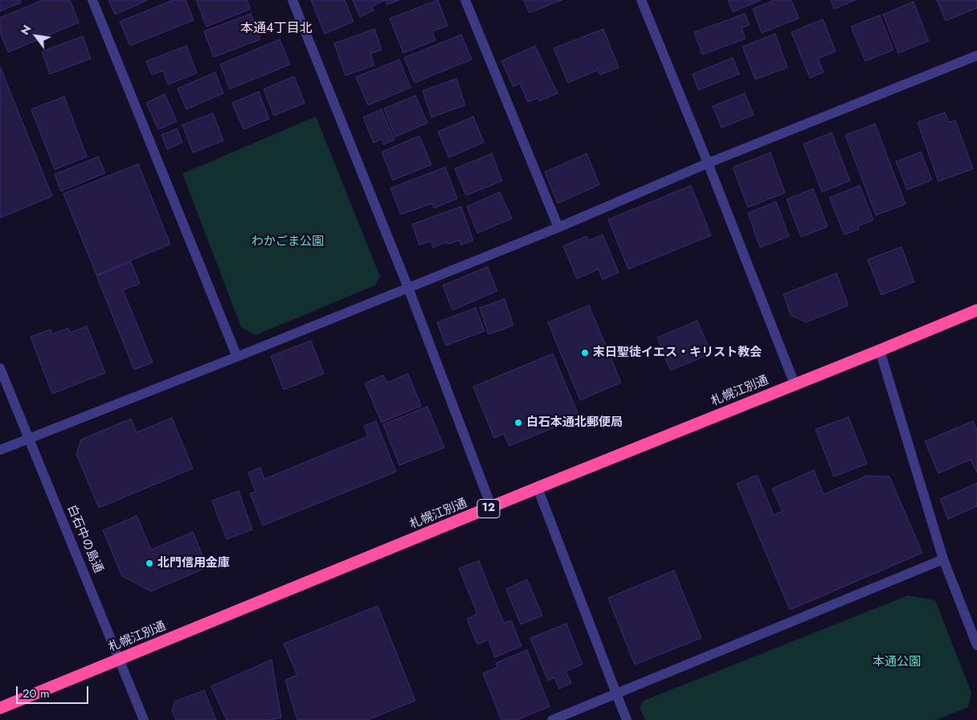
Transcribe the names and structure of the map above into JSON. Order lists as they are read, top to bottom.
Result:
{
  "streets": {
    "highway": ["札幌江別通", "12"],
    "street": ["白石中の島通"]
  },
  "crossings": [
    ["札幌江別通", "白石中の島通"]
  ],
  "districts": ["本通4丁目北"],
  "parks": ["わかごま公園", "本通公園"],
  "places": ["末日聖徒イエス・キリスト教会", "白石本通北郵便局", "北門信用金庫"],
  "scale_bar": "20 m",
  "north": "top left"
}
